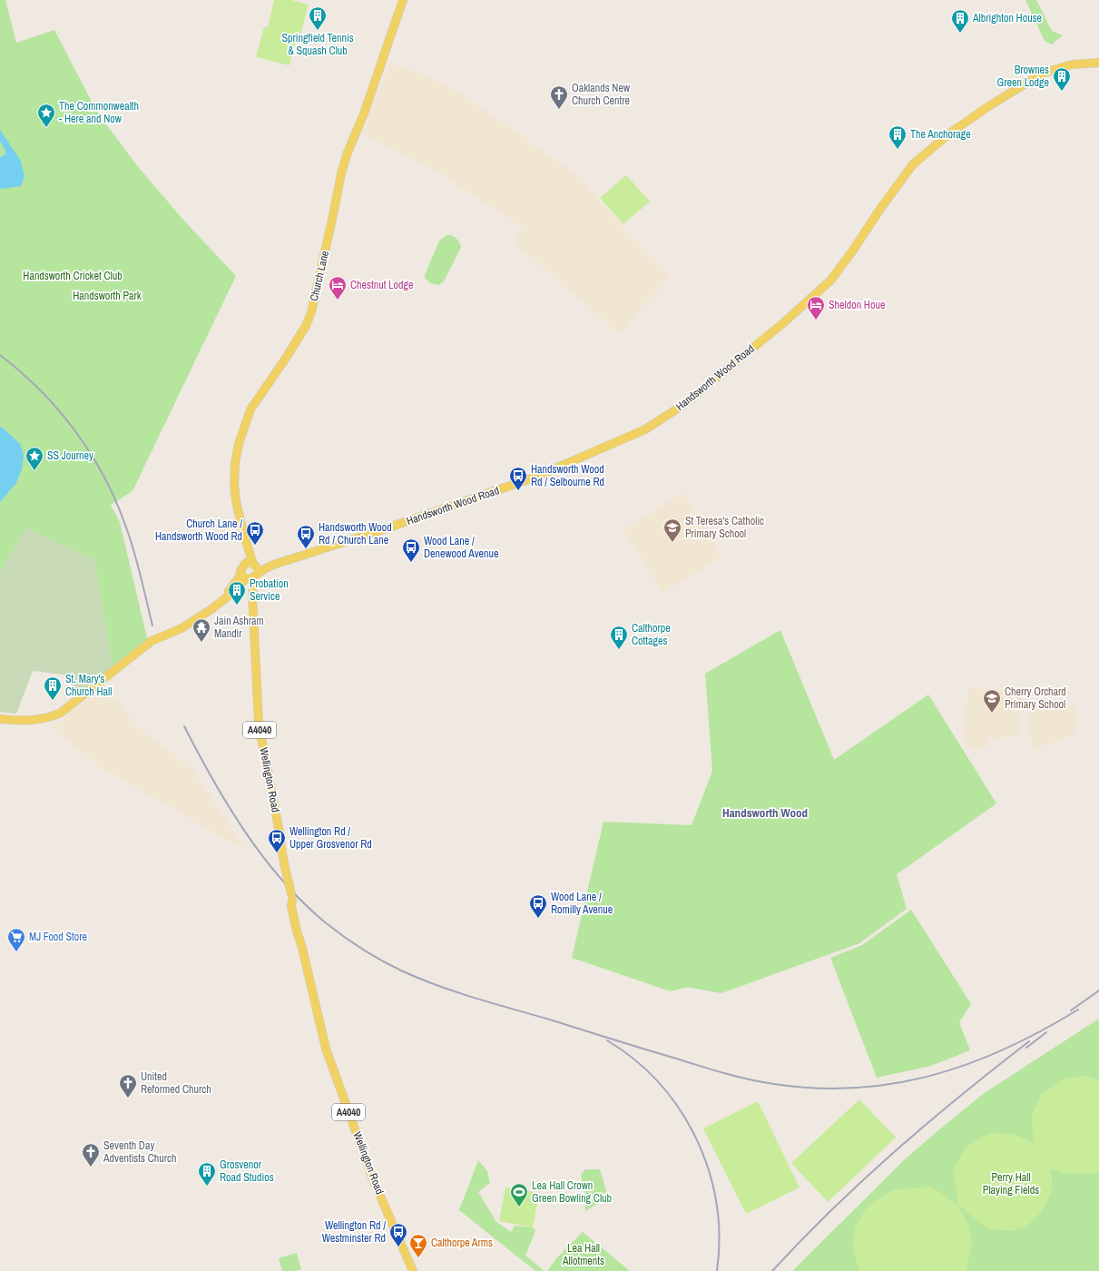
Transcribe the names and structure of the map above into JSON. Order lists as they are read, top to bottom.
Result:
{
  "streets": {
    "main road": [
      "Church Lane",
      "Handsworth Wood Road",
      "A4040",
      "Wellington Road"
    ]
  },
  "crossings": [
    ["Church Lane", "Handsworth Wood Road"],
    ["Church Lane", "Wellington Road"],
    ["Handsworth Wood Road", "Wellington Road"]
  ],
  "districts": ["Handsworth Wood"],
  "parks": [
    "Handsworth Cricket Club",
    "Handsworth Park",
    "Perry Hall Playing Fields",
    "Lea Hall Allotments"
  ],
  "places": {
    "building": [
      "Springfield Tennis & Squash Club",
      "Albrighton House",
      "Brownes Green Lodge",
      "The Anchorage",
      "Probation Service",
      "Calthorpe Cottages",
      "St. Mary's Church Hall",
      "Grosvenor Road Studios"
    ],
    "church": ["Oaklands New Church Centre", "United Reformed Church", "Seventh Day Adventists Church"],
    "place": ["The Commonwealth - Here and Now", "SS Journey"],
    "hotel": ["Chestnut Lodge", "Sheldon Houe"],
    "bus stop": [
      "Handsworth Wood Rd / Selbourne Rd",
      "Church Lane / Handsworth Wood Rd",
      "Handsworth Wood Rd / Church Lane",
      "Wood Lane / Denewood Avenue",
      "Wellington Rd / Upper Grosvenor Rd",
      "Wood Lane / Romilly Avenue",
      "Wellington Rd / Westminster Rd"
    ],
    "school or university": ["St Teresa's Catholic Primary School", "Cherry Orchard Primary School"],
    "temple": ["Jain Ashram Mandir"],
    "supermarket": ["MJ Food Store"],
    "sports": ["Lea Hall Crown Green Bowling Club"],
    "bar": ["Calthorpe Arms"]
  }
}
